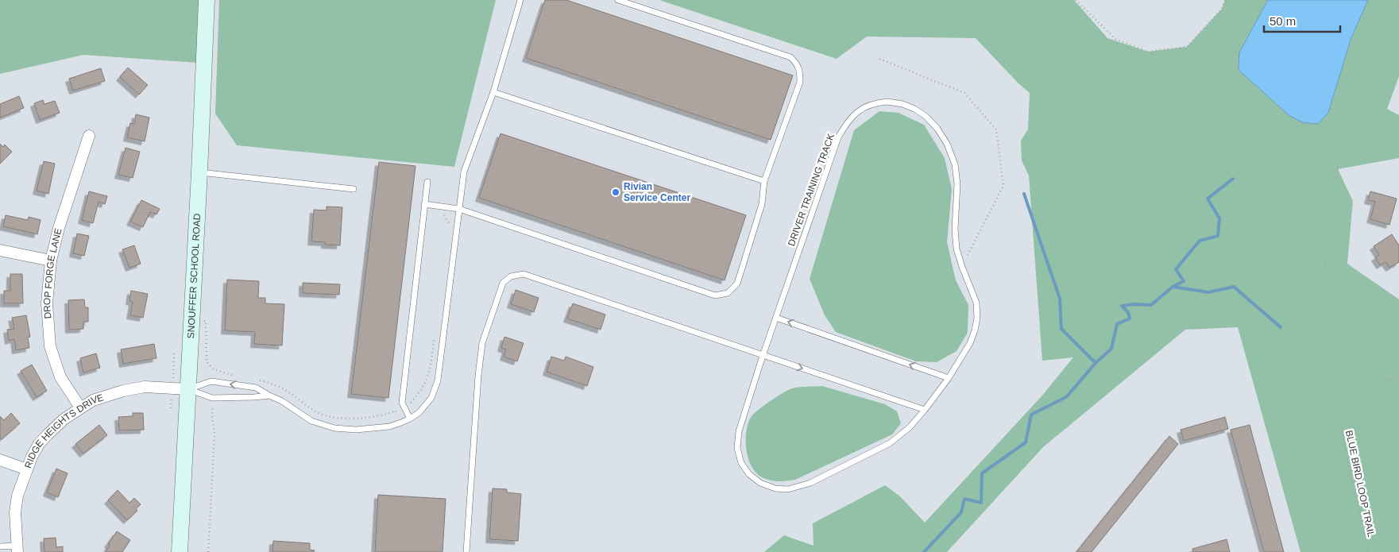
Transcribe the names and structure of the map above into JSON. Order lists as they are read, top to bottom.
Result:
{
  "streets": {
    "main road": ["SNOUFFER SCHOOL ROAD"],
    "street": ["DROP FORGE LANE", "RIDGE HEIGHTS DRIVE"],
    "lane": ["DRIVER TRAINING TRACK"],
    "path": ["BLUE BIRD LOOP TRAIL"]
  },
  "crossings": [
    ["DROP FORGE LANE", "RIDGE HEIGHTS DRIVE"],
    ["SNOUFFER SCHOOL ROAD", "RIDGE HEIGHTS DRIVE"]
  ],
  "places": ["Rivian Service Center"],
  "scale_bar": "50 m"
}
